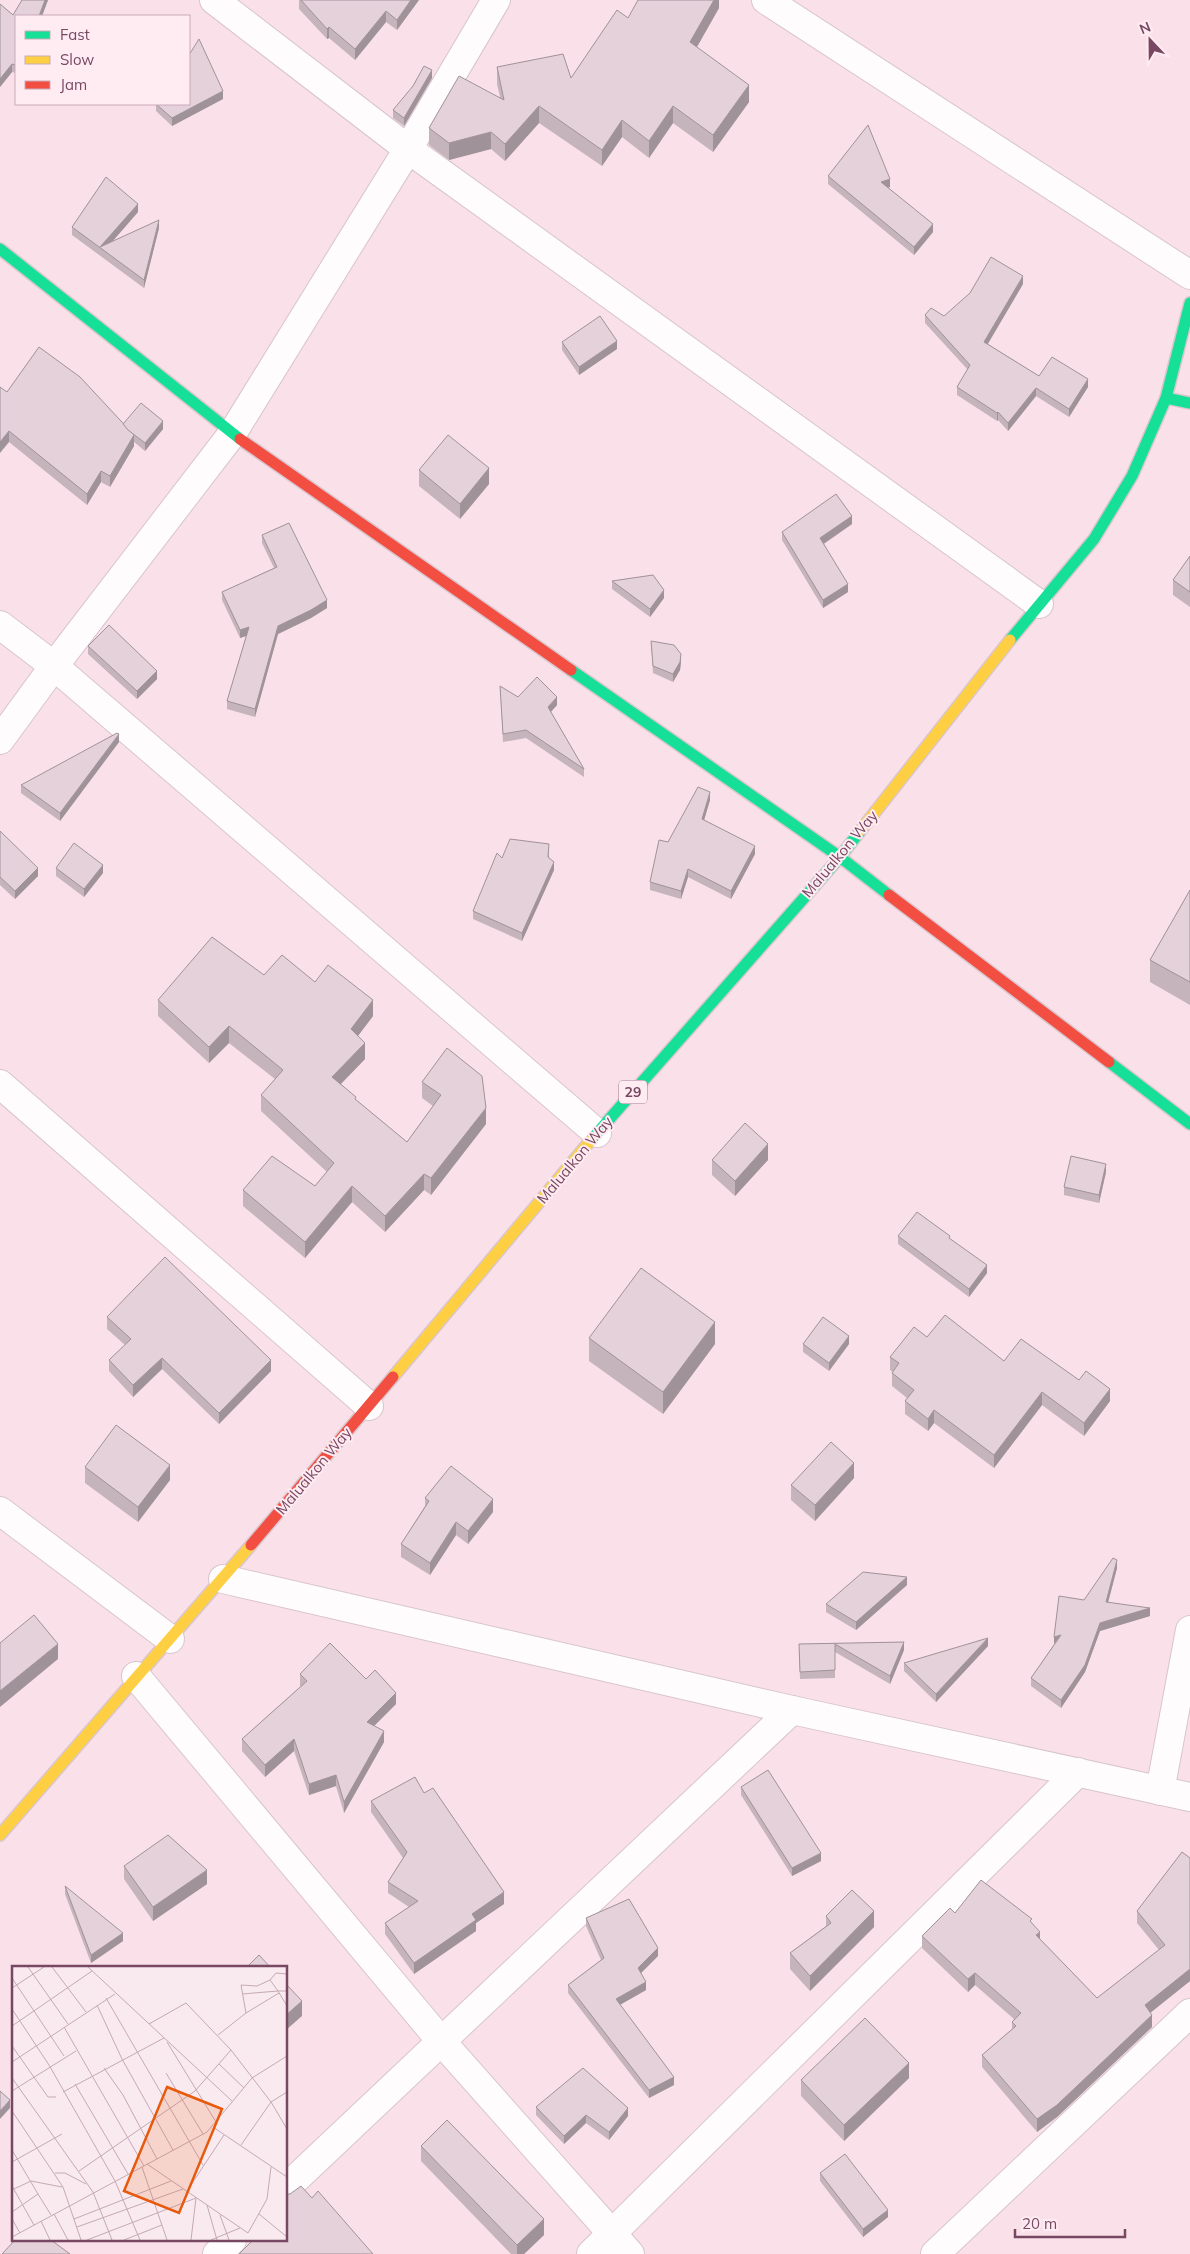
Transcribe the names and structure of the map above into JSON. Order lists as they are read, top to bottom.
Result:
{
  "streets": {
    "main road": ["Malualkon Way", "29"]
  },
  "legend": ["Fast", "Slow", "Jam"],
  "scale_bar": "20 m",
  "north": "top"
}
